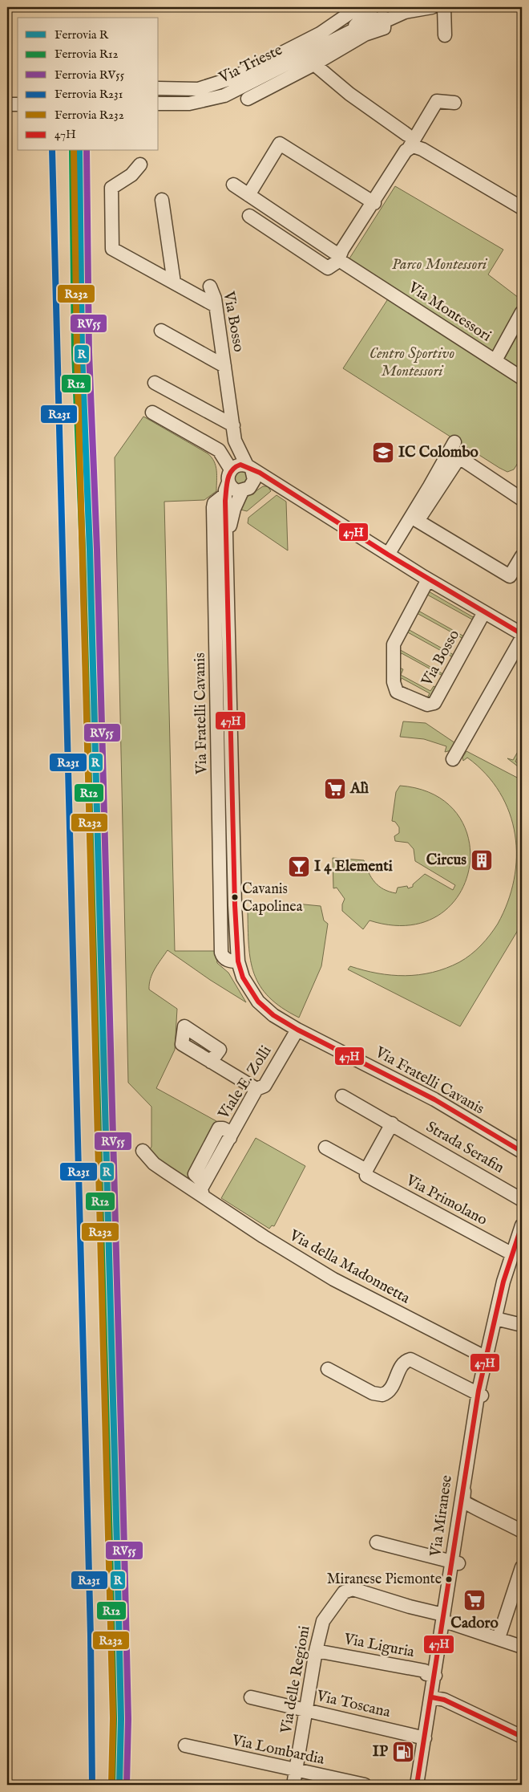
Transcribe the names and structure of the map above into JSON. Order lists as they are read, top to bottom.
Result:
{
  "streets": {
    "street": [
      "Via Trieste",
      "Via Montessori",
      "Via Bosso",
      "Via Fratelli Cavanis",
      "Viale E. Zolli",
      "Strada Serafin",
      "Via Primolano",
      "Via della Madonnetta",
      "Via Miranese",
      "Via Liguria",
      "Via delle Regioni",
      "Via Toscana",
      "Via Lombardia"
    ]
  },
  "crossings": [
    ["Via Bosso", "Via Fratelli Cavanis"],
    ["Via Fratelli Cavanis", "Viale E. Zolli"],
    ["Viale E. Zolli", "Via della Madonnetta"],
    ["Via Primolano", "Via Miranese"],
    ["Via della Madonnetta", "Via Miranese"],
    ["Via Miranese", "Via Liguria"],
    ["Via Miranese", "Via delle Regioni"],
    ["Via Liguria", "Via delle Regioni"],
    ["Via delle Regioni", "Via Toscana"],
    ["Via delle Regioni", "Via Lombardia"]
  ],
  "parks": ["Parco Montessori", "Centro Sportivo Montessori"],
  "places": {
    "school or university": ["IC Colombo"],
    "supermarket": ["Alì", "Cadoro"],
    "building": ["Circus"],
    "bar": ["I 4 Elementi"],
    "other": ["Cavanis Capolinea", "Miranese Piemonte"],
    "fuel station": ["IP"]
  },
  "lines": [
    "rail line R",
    "rail line R12",
    "rail line RV55",
    "rail line R231",
    "rail line R232",
    "transit line 47H"
  ],
  "legend": [
    "Ferrovia R",
    "Ferrovia R12",
    "Ferrovia RV55",
    "Ferrovia R231",
    "Ferrovia R232",
    "47H"
  ]
}
